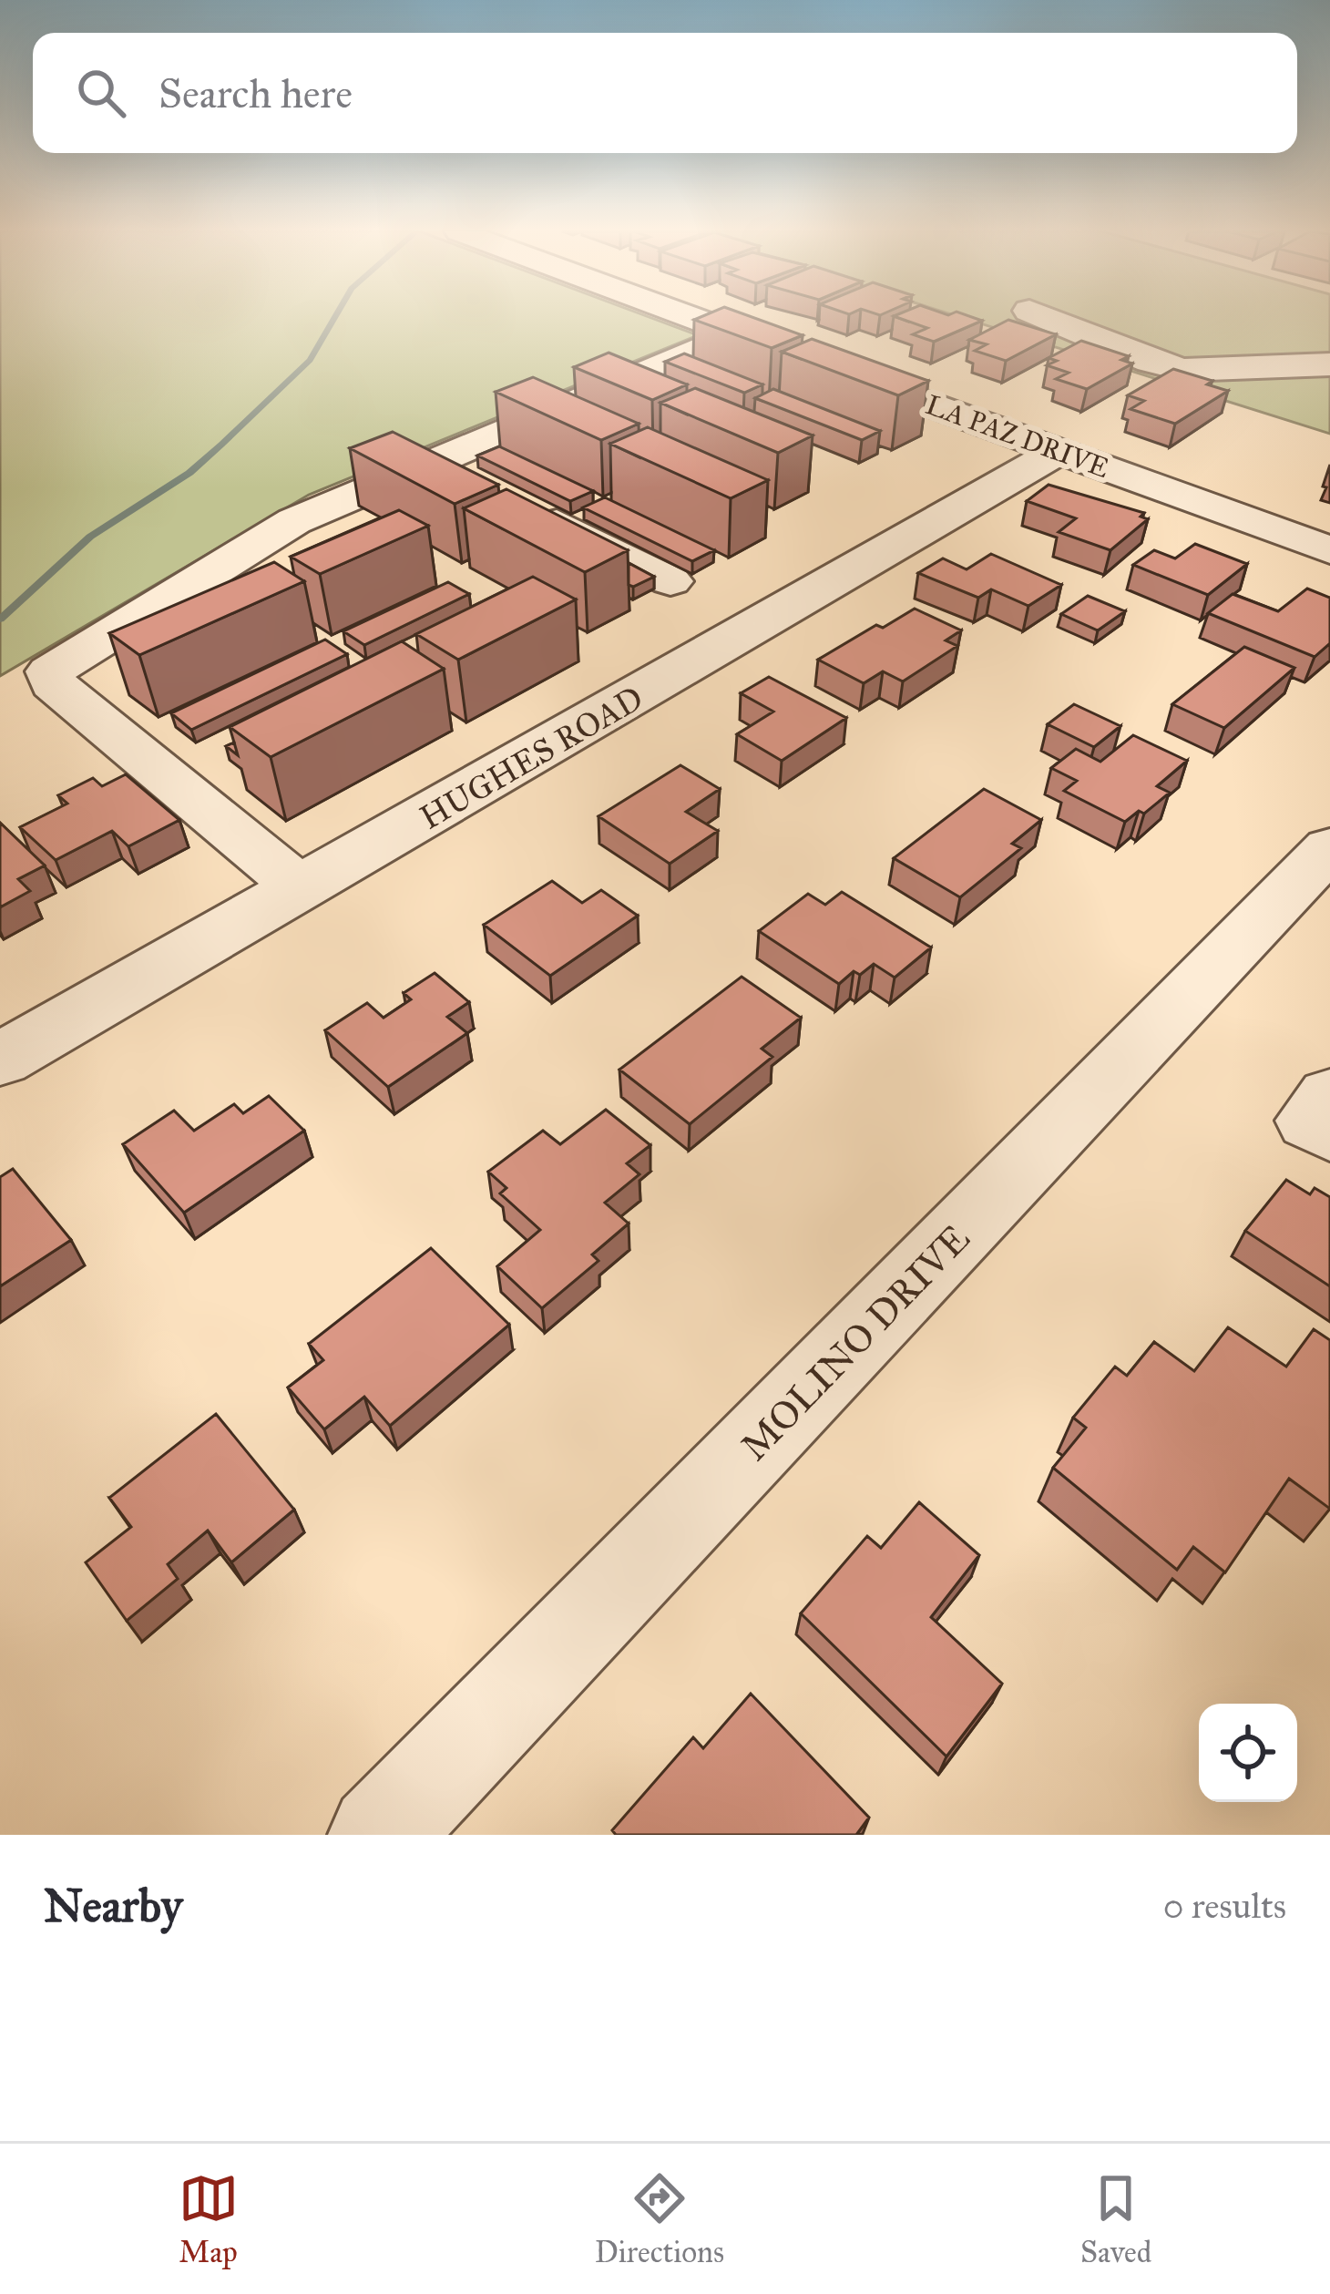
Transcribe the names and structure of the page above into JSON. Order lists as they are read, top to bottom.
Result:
{
  "streets": {
    "street": ["LA PAZ DRIVE", "HUGHES ROAD", "MOLINO DRIVE"]
  },
  "crossings": [
    ["LA PAZ DRIVE", "HUGHES ROAD"]
  ],
  "page": {
    "search": "Search here",
    "heading": ["Nearby", "0 results"],
    "nav": ["Map", "Directions", "Saved"]
  }
}
